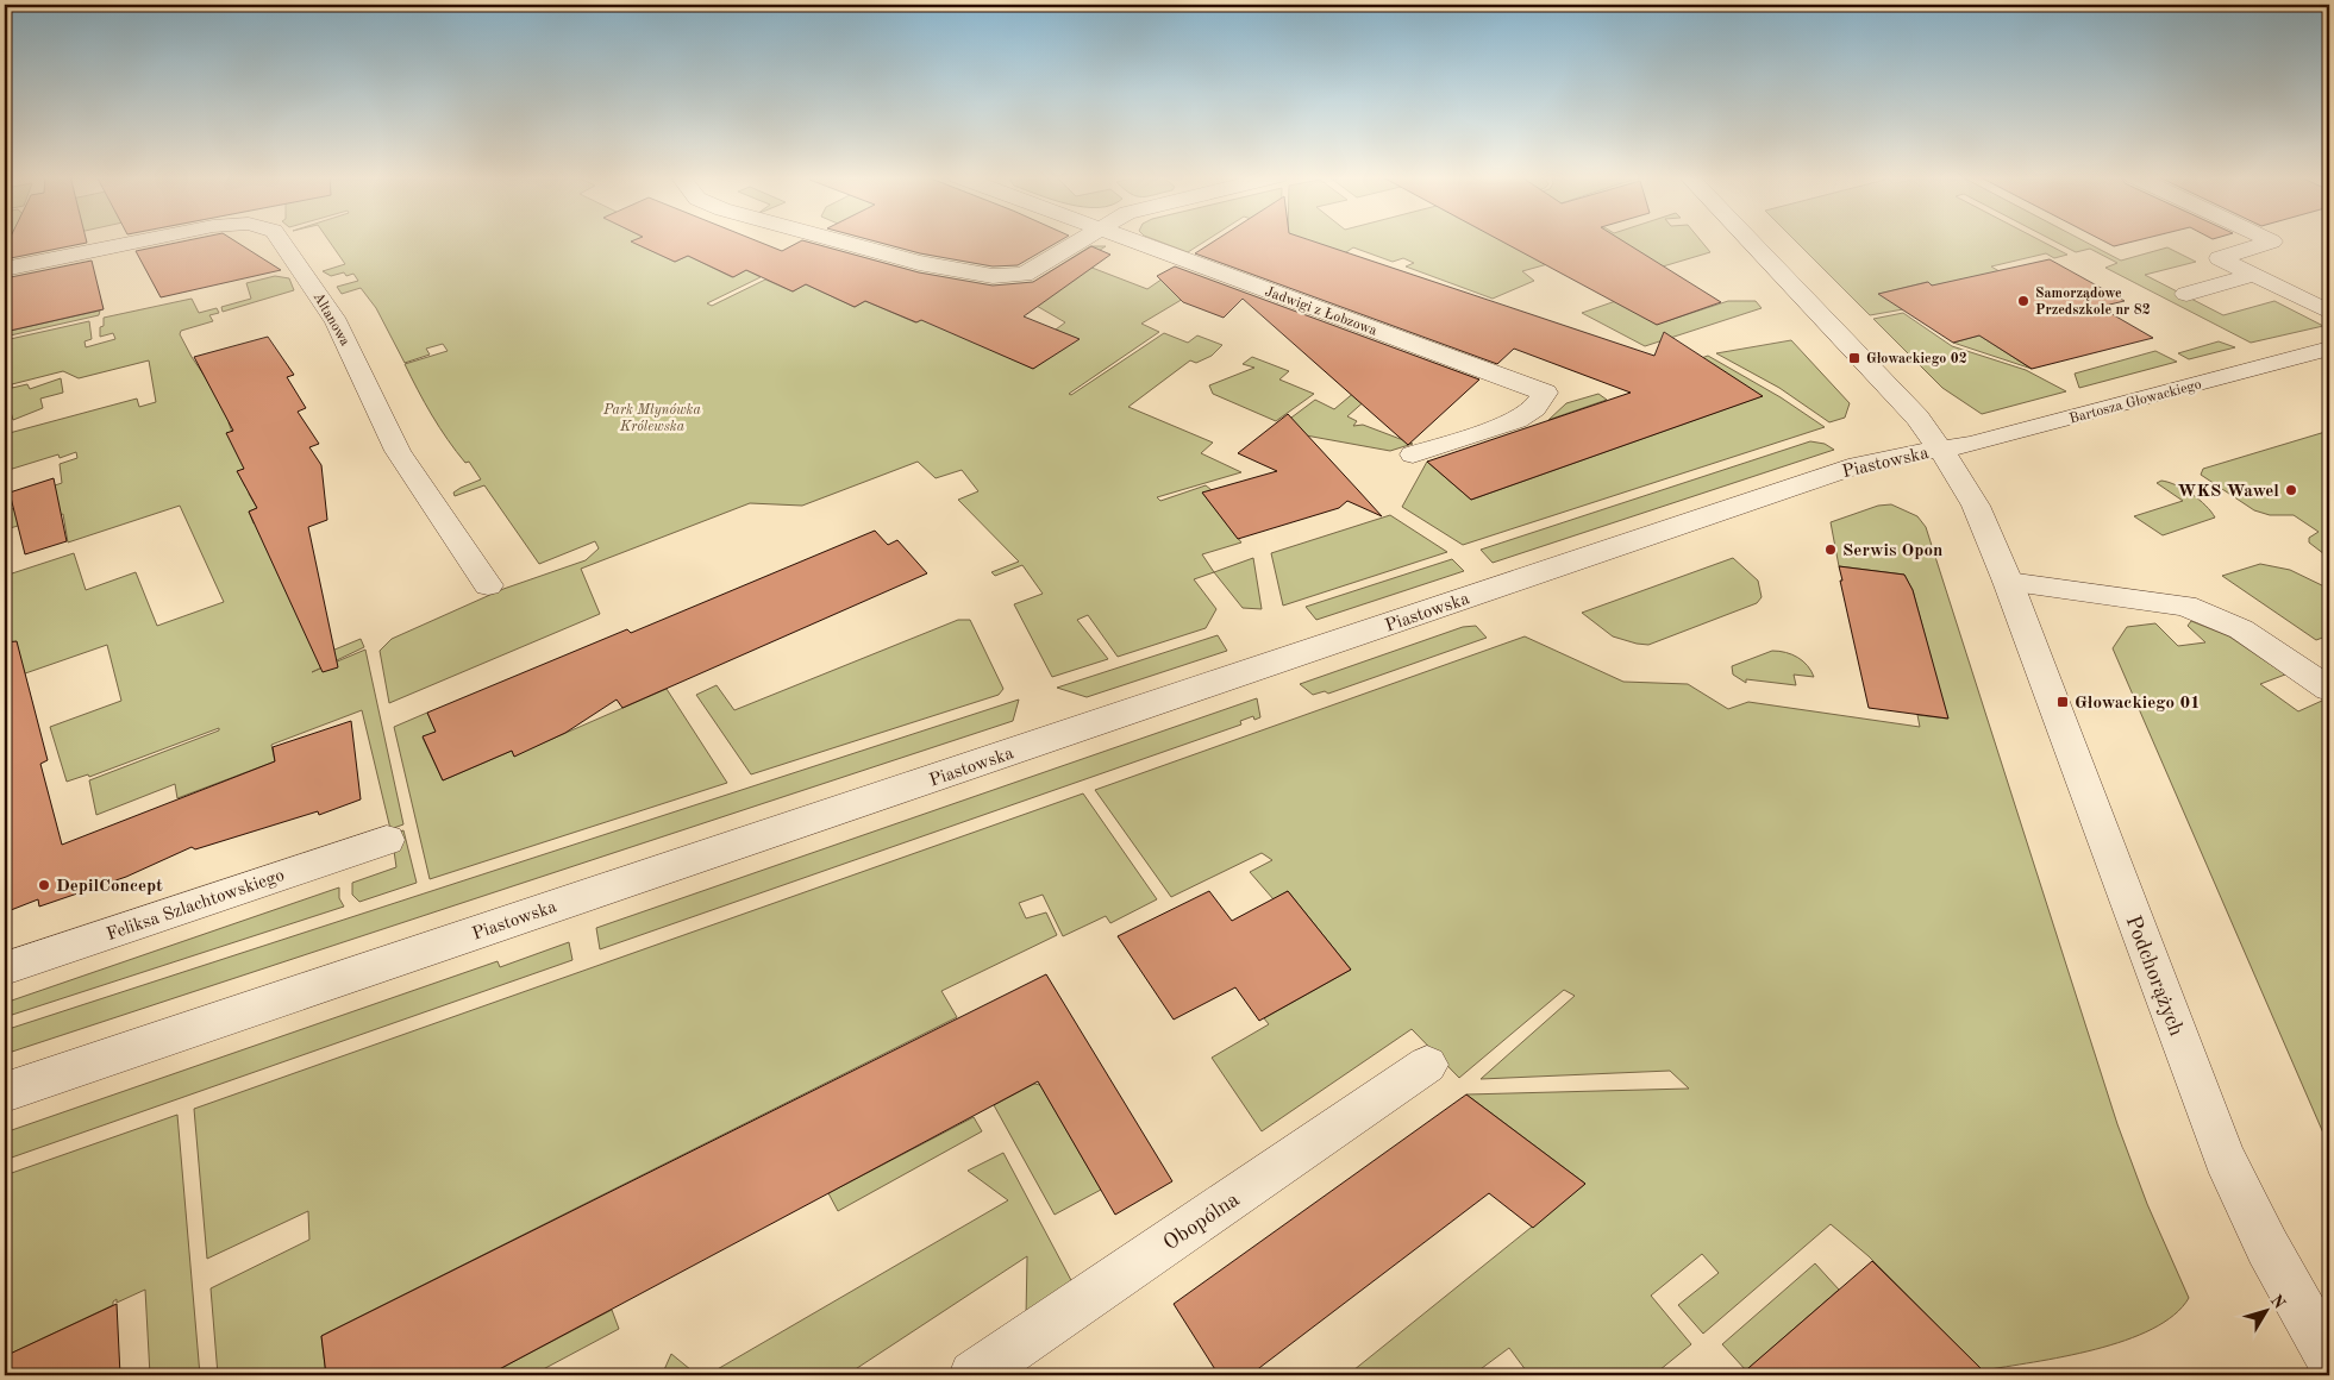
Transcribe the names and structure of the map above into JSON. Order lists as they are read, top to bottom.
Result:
{
  "streets": {
    "street": [
      "Jadwigi z Łobzowa",
      "Altanowa",
      "Bartosza Głowackiego",
      "Piastowska",
      "Feliksa Szlachtowskiego",
      "Podchorążych",
      "Obopólna"
    ]
  },
  "crossings": [
    ["Bartosza Głowackiego", "Piastowska"],
    ["Bartosza Głowackiego", "Podchorążych"],
    ["Piastowska", "Podchorążych"]
  ],
  "parks": ["Park Młynówka Królewska"],
  "places": {
    "other": [
      "Samorządowe Przedszkole nr 82",
      "WKS Wawel",
      "Serwis Opon",
      "DepilConcept"
    ],
    "transit": ["Głowackiego 02", "Głowackiego 01"]
  },
  "north": "top right"
}
